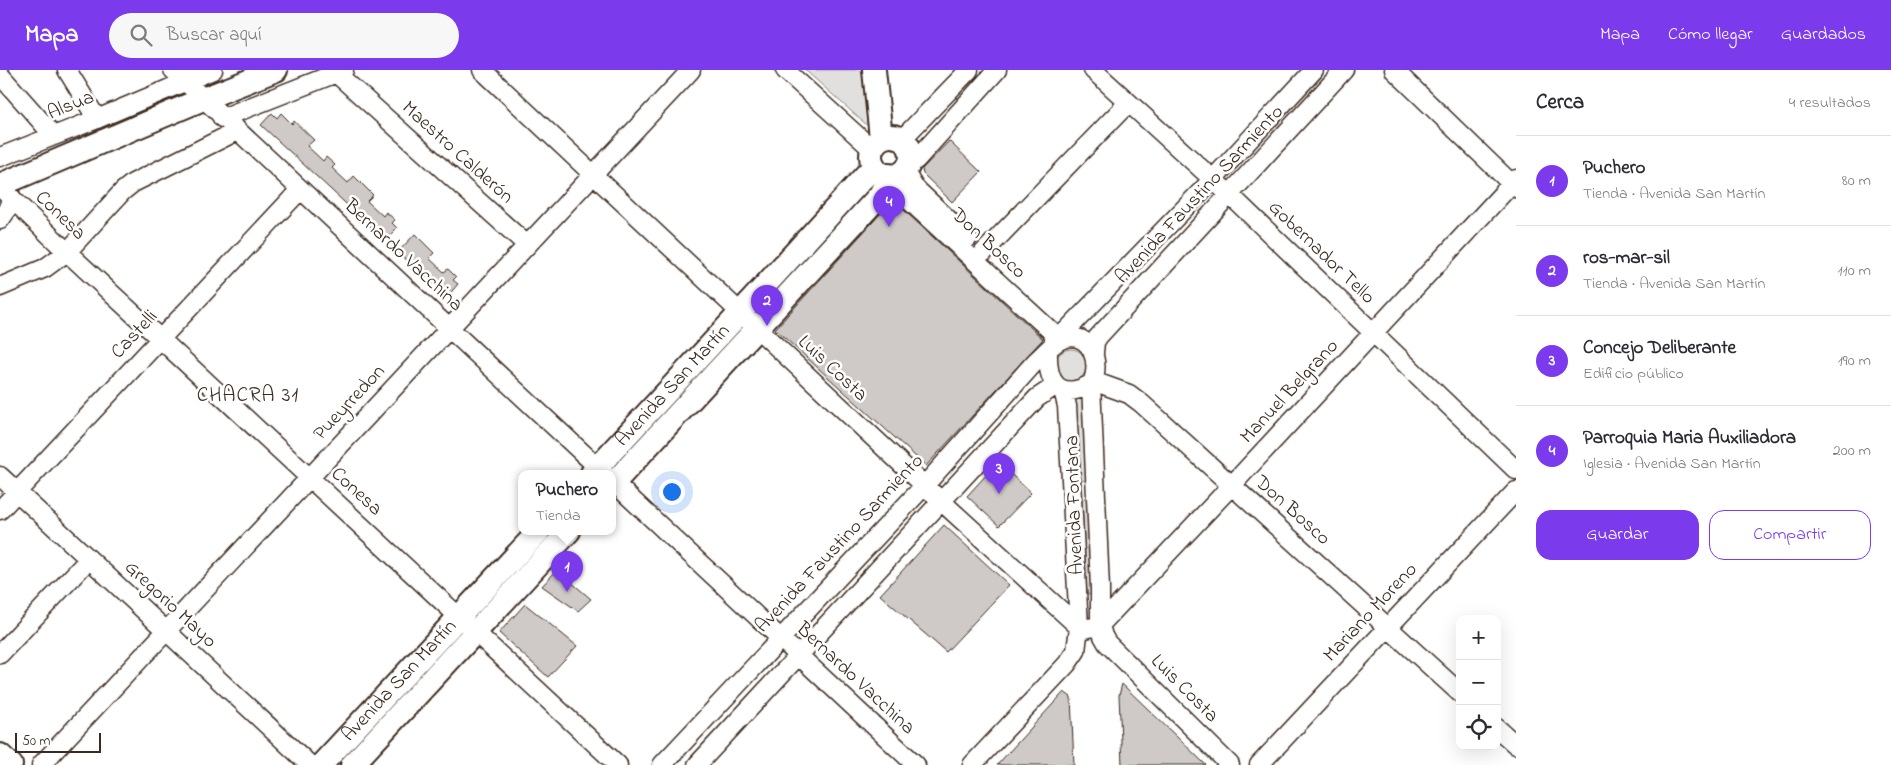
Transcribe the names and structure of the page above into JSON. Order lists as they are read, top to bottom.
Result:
{
  "streets": {
    "main road": ["Avenida San Martín"],
    "street": [
      "Alsua",
      "Maestro Calderón",
      "Avenida Faustino Sarmiento",
      "Conesa",
      "Don Bosco",
      "Gobernador Tello",
      "Bernardo Vacchina",
      "Castelli",
      "Luis Costa",
      "Manuel Belgrano",
      "Pueyrredon",
      "Avenida Fontana",
      "Gregorio Mayo",
      "Mariano Moreno"
    ]
  },
  "crossings": [
    ["Alsua", "Bernardo Vacchina"],
    ["Maestro Calderón", "Pueyrredon"],
    ["Avenida Faustino Sarmiento", "Don Bosco"],
    ["Avenida Faustino Sarmiento", "Gobernador Tello"],
    ["Avenida Faustino Sarmiento", "Bernardo Vacchina"],
    ["Avenida Faustino Sarmiento", "Luis Costa"],
    ["Avenida Faustino Sarmiento", "Avenida Fontana"],
    ["Conesa", "Castelli"],
    ["Conesa", "Avenida San Martín"],
    ["Conesa", "Pueyrredon"],
    ["Don Bosco", "Avenida San Martín"],
    ["Don Bosco", "Manuel Belgrano"],
    ["Don Bosco", "Avenida Fontana"],
    ["Don Bosco", "Mariano Moreno"],
    ["Gobernador Tello", "Manuel Belgrano"],
    ["Bernardo Vacchina", "Castelli"],
    ["Bernardo Vacchina", "Pueyrredon"],
    ["Castelli", "Gregorio Mayo"],
    ["Luis Costa", "Avenida San Martín"],
    ["Luis Costa", "Manuel Belgrano"],
    ["Luis Costa", "Pueyrredon"],
    ["Luis Costa", "Avenida Fontana"],
    ["Manuel Belgrano", "Avenida Fontana"],
    ["Pueyrredon", "Gregorio Mayo"]
  ],
  "districts": ["CHACRA 31"],
  "scale_bar": "50 m",
  "page": {
    "header": "Mapa",
    "search": "Buscar aquí",
    "nav": ["Mapa", "Cómo llegar", "Guardados"],
    "heading": ["Cerca", "4 resultados"],
    "list": [
      {
        "mark": "1",
        "name": "Puchero",
        "note": "Tienda · Avenida San Martín",
        "value": "80 m"
      },
      {
        "mark": "2",
        "name": "ros-mar-sil",
        "note": "Tienda · Avenida San Martín",
        "value": "110 m"
      },
      {
        "mark": "3",
        "name": "Concejo Deliberante",
        "note": "Edificio público",
        "value": "190 m"
      },
      {
        "mark": "4",
        "name": "Parroquia Maria Auxiliadora",
        "note": "Iglesia · Avenida San Martín",
        "value": "200 m"
      }
    ],
    "pins": [
      "4",
      "2",
      "3",
      "1"
    ],
    "popup": ["Puchero", "Tienda"],
    "buttons": ["Guardar", "Compartir"],
    "map_buttons": ["+", "−"],
    "scale": "50 m"
  }
}
